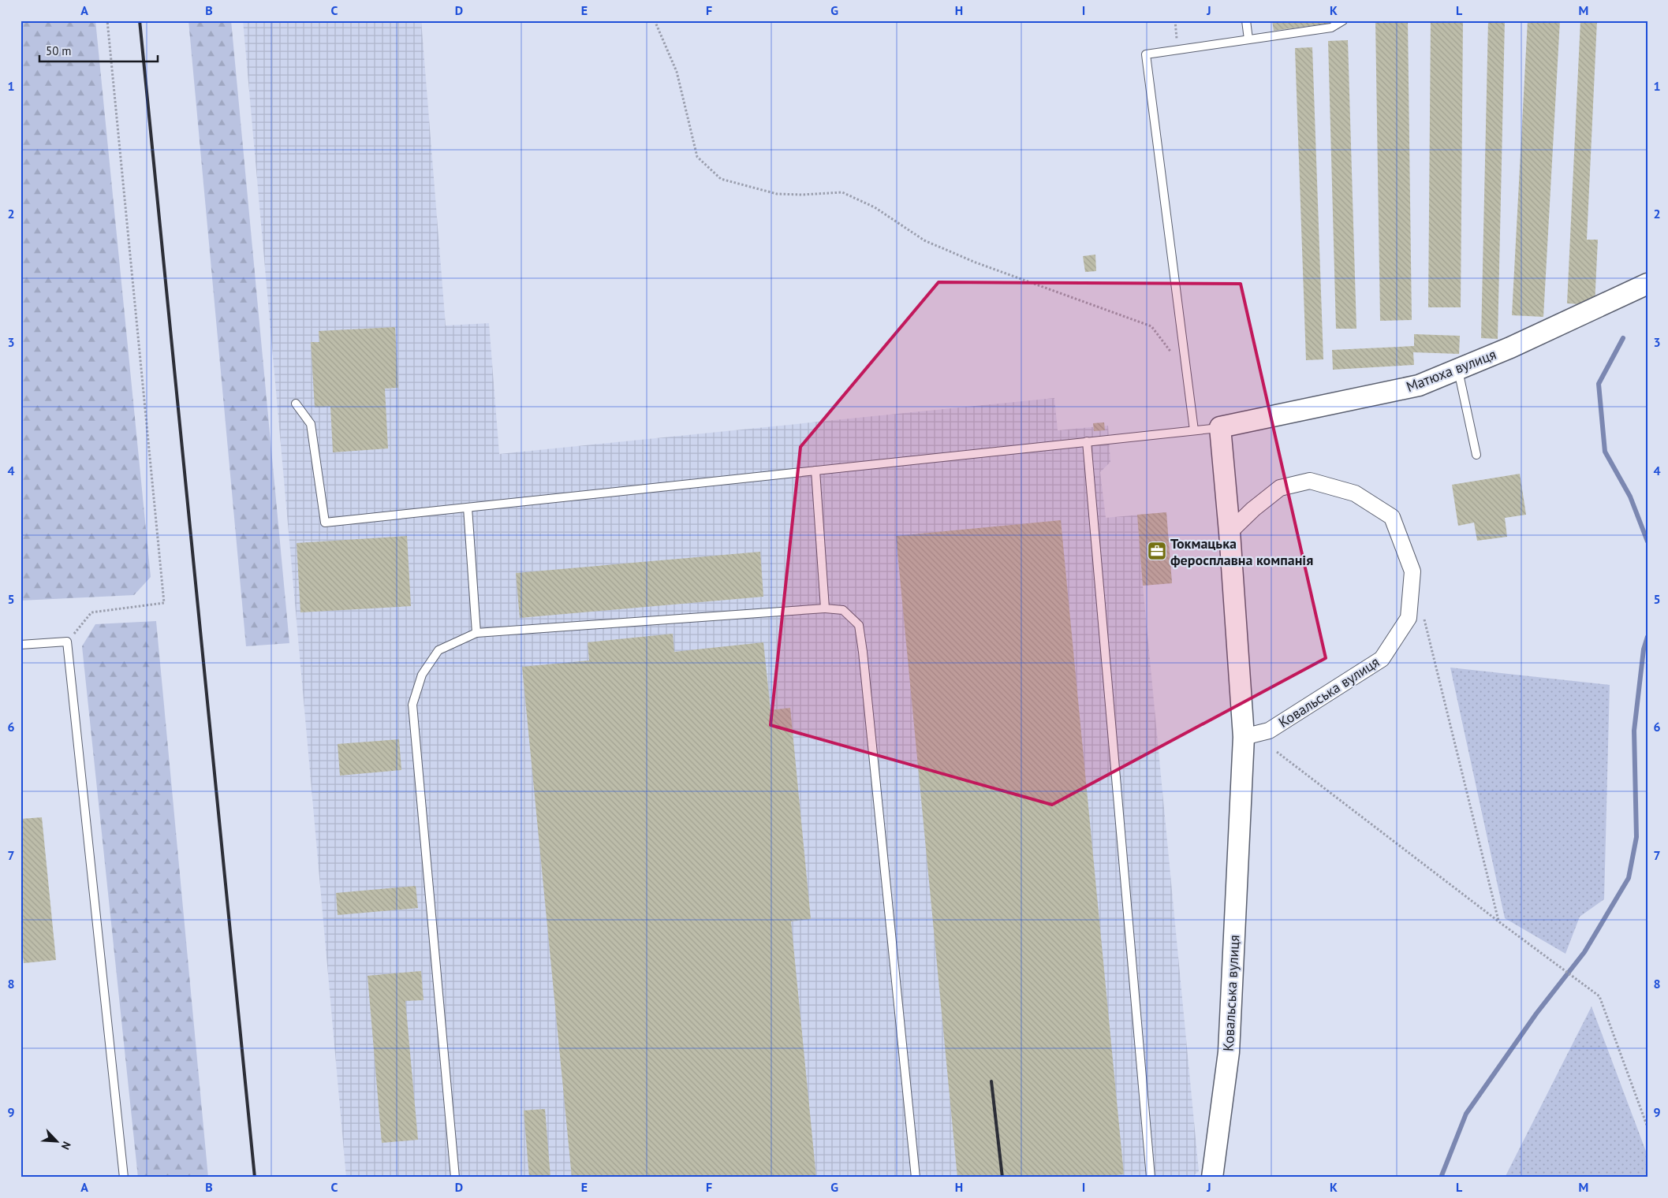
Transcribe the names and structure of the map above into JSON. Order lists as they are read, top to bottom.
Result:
{
  "streets": {
    "street": ["Матюха вулиця", "Ковальська вулиця"]
  },
  "crossings": [
    ["Матюха вулиця", "Ковальська вулиця"]
  ],
  "places": {
    "office": ["Токмацька феросплавна компанія"]
  },
  "scale_bar": "50 m",
  "north": "bottom right",
  "grid": {
    "columns": [
      "A",
      "B",
      "C",
      "D",
      "E",
      "F",
      "G",
      "H",
      "I",
      "J",
      "K",
      "L",
      "M"
    ],
    "rows": [
      "1",
      "2",
      "3",
      "4",
      "5",
      "6",
      "7",
      "8",
      "9"
    ]
  }
}
